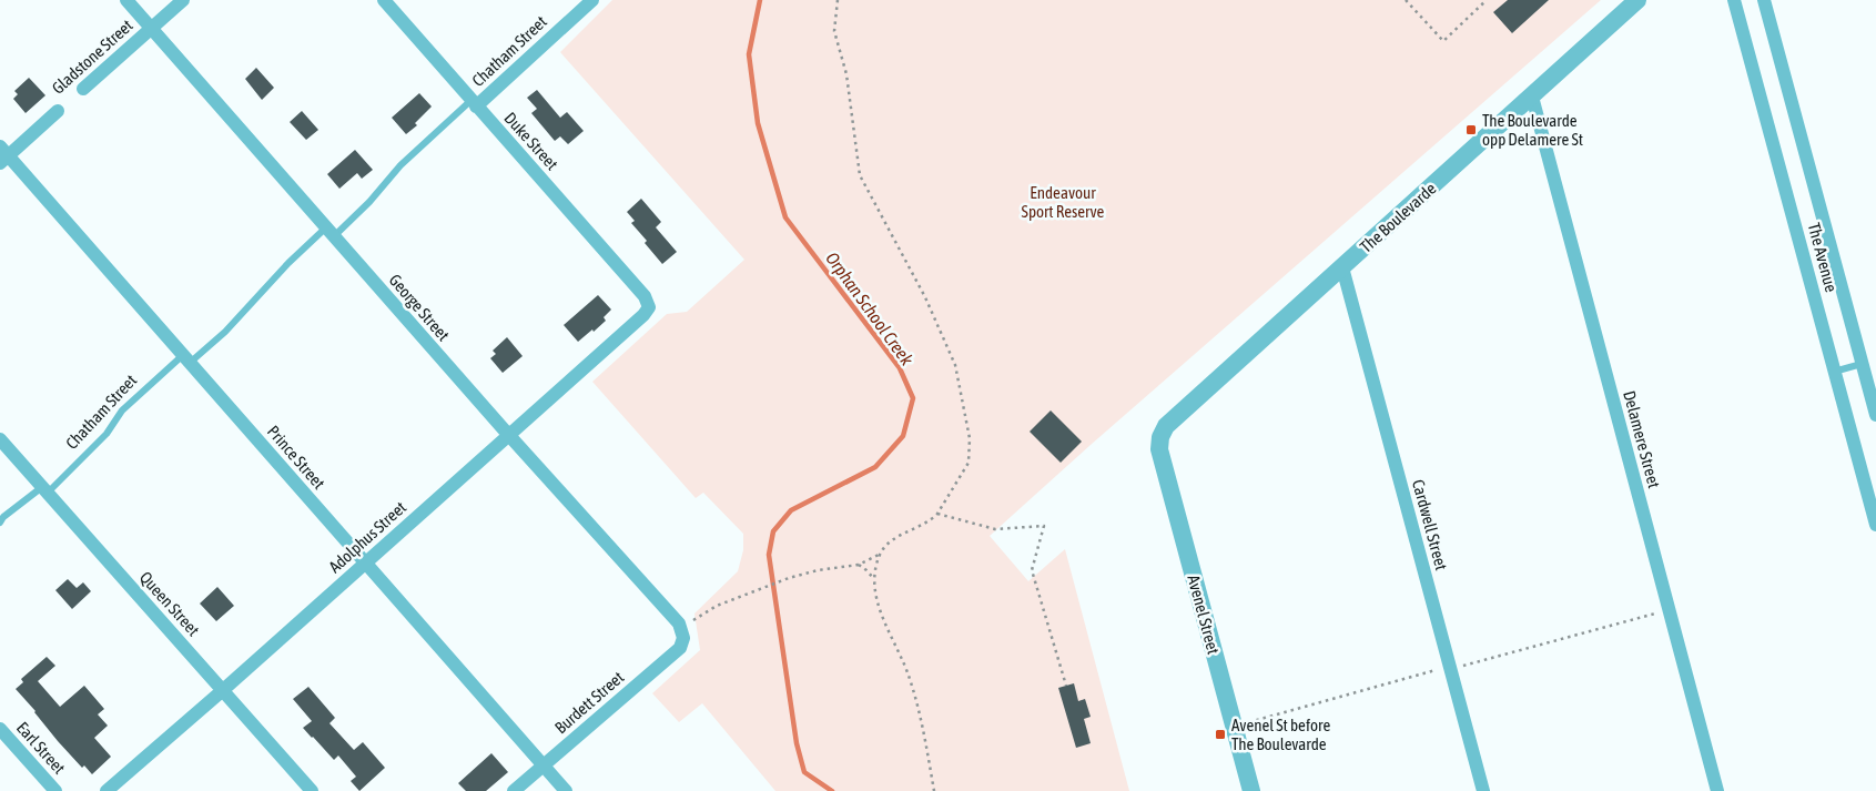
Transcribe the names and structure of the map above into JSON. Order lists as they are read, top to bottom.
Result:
{
  "streets": {
    "street": [
      "Chatham Street",
      "Gladstone Street",
      "Duke Street",
      "The Boulevarde",
      "The Avenue",
      "George Street",
      "Delamere Street",
      "Prince Street",
      "Cardwell Street",
      "Adolphus Street",
      "Queen Street",
      "Avenel Street",
      "Burdett Street",
      "Earl Street"
    ]
  },
  "crossings": [
    ["Chatham Street", "Duke Street"],
    ["Chatham Street", "George Street"],
    ["Chatham Street", "Prince Street"],
    ["Chatham Street", "Queen Street"],
    ["Gladstone Street", "George Street"],
    ["Gladstone Street", "Prince Street"],
    ["Duke Street", "Adolphus Street"],
    ["The Boulevarde", "Delamere Street"],
    ["The Boulevarde", "Cardwell Street"],
    ["The Boulevarde", "Avenel Street"],
    ["George Street", "Adolphus Street"],
    ["George Street", "Burdett Street"],
    ["Prince Street", "Adolphus Street"],
    ["Prince Street", "Burdett Street"],
    ["Adolphus Street", "Queen Street"]
  ],
  "water": ["Orphan School Creek"],
  "parks": ["Endeavour Sport Reserve"],
  "places": {
    "transit": ["The Boulevarde opp Delamere St", "Avenel St before The Boulevarde"]
  }
}
